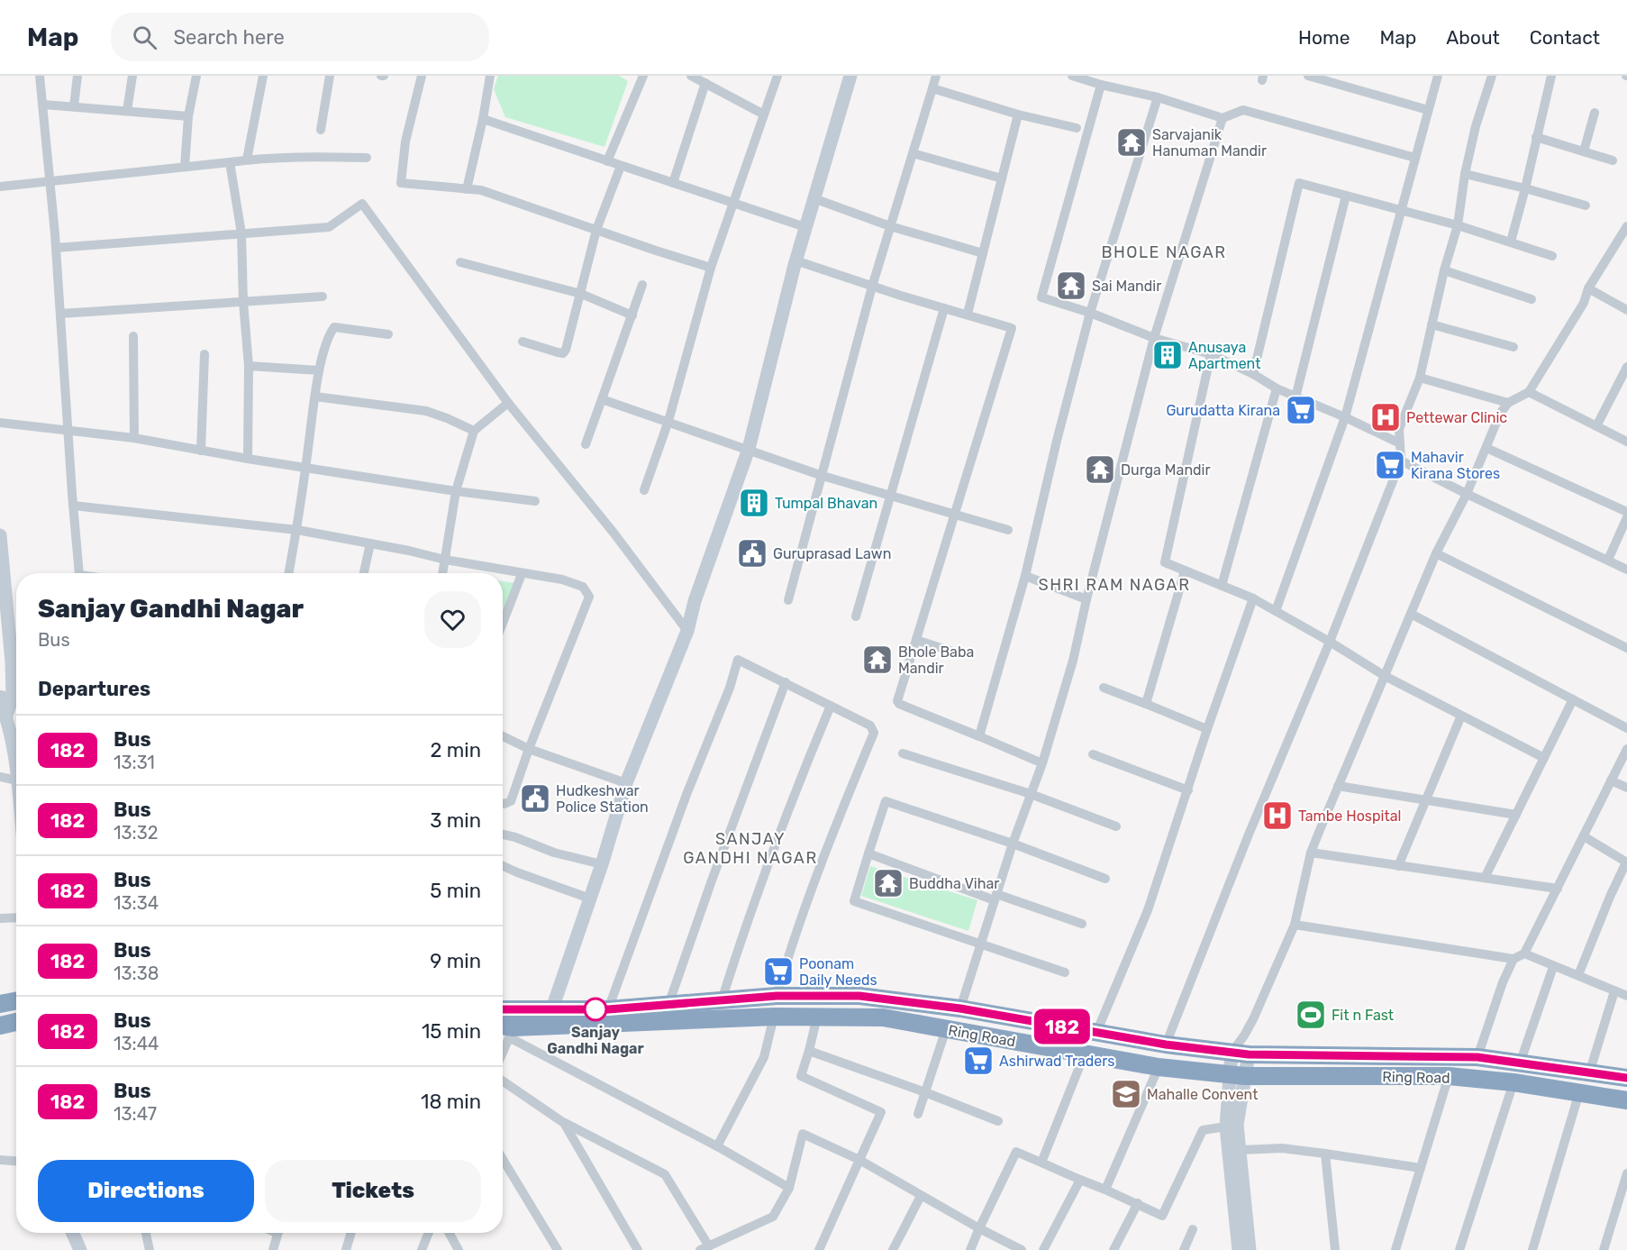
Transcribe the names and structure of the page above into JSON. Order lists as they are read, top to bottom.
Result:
{
  "streets": {
    "highway": ["Ring Road"]
  },
  "districts": ["BHOLE NAGAR", "SHRI RAM NAGAR", "SANJAY GANDHI NAGAR"],
  "places": {
    "temple": [
      "Sarvajanik Hanuman Mandir",
      "Sai Mandir",
      "Durga Mandir",
      "Bhole Baba Mandir",
      "Buddha Vihar"
    ],
    "building": ["Anusaya Apartment", "Tumpal Bhavan"],
    "supermarket": [
      "Gurudatta Kirana",
      "Mahavir Kirana Stores",
      "Poonam Daily Needs",
      "Ashirwad Traders"
    ],
    "hospital": ["Pettewar Clinic", "Tambe Hospital"],
    "public building": ["Guruprasad Lawn", "Hudkeshwar Police Station"],
    "other": ["Sanjay Gandhi Nagar"],
    "sports": ["Fit n Fast"],
    "school or university": ["Mahalle Convent"]
  },
  "lines": ["bus line 182"],
  "page": {
    "header": "Map",
    "search": "Search here",
    "nav": [
      "Home",
      "Map",
      "About",
      "Contact"
    ],
    "on_map": "182",
    "heading": [
      ["Sanjay Gandhi Nagar", "Bus"],
      "Departures"
    ],
    "list": [
      {
        "mark": "182",
        "name": "Bus",
        "note": "13:31",
        "value": "2 min"
      },
      {
        "mark": "182",
        "name": "Bus",
        "note": "13:32",
        "value": "3 min"
      },
      {
        "mark": "182",
        "name": "Bus",
        "note": "13:34",
        "value": "5 min"
      },
      {
        "mark": "182",
        "name": "Bus",
        "note": "13:38",
        "value": "9 min"
      },
      {
        "mark": "182",
        "name": "Bus",
        "note": "13:44",
        "value": "15 min"
      },
      {
        "mark": "182",
        "name": "Bus",
        "note": "13:47",
        "value": "18 min"
      }
    ],
    "buttons": ["Directions", "Tickets"]
  }
}
